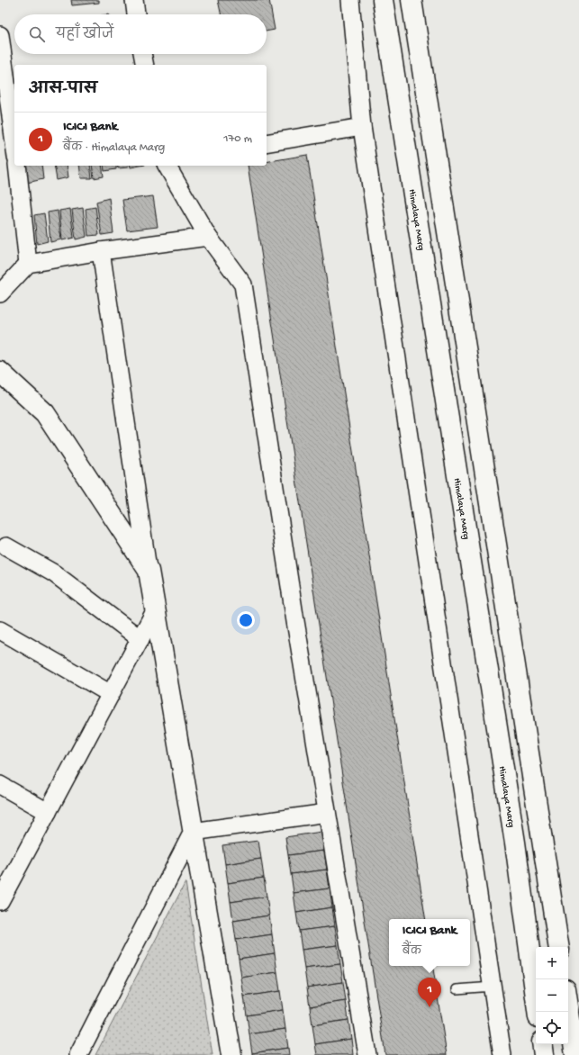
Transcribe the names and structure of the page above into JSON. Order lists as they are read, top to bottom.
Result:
{
  "streets": {
    "main road": ["Himalaya Marg"]
  },
  "page": {
    "search": "यहाँ खोजें",
    "heading": "आस-पास",
    "list": [
      {
        "mark": "1",
        "name": "ICICI Bank",
        "note": "बैंक · Himalaya Marg",
        "value": "170 m"
      }
    ],
    "popup": ["ICICI Bank", "बैंक"],
    "map_buttons": ["+", "−"],
    "pins": "1"
  }
}
